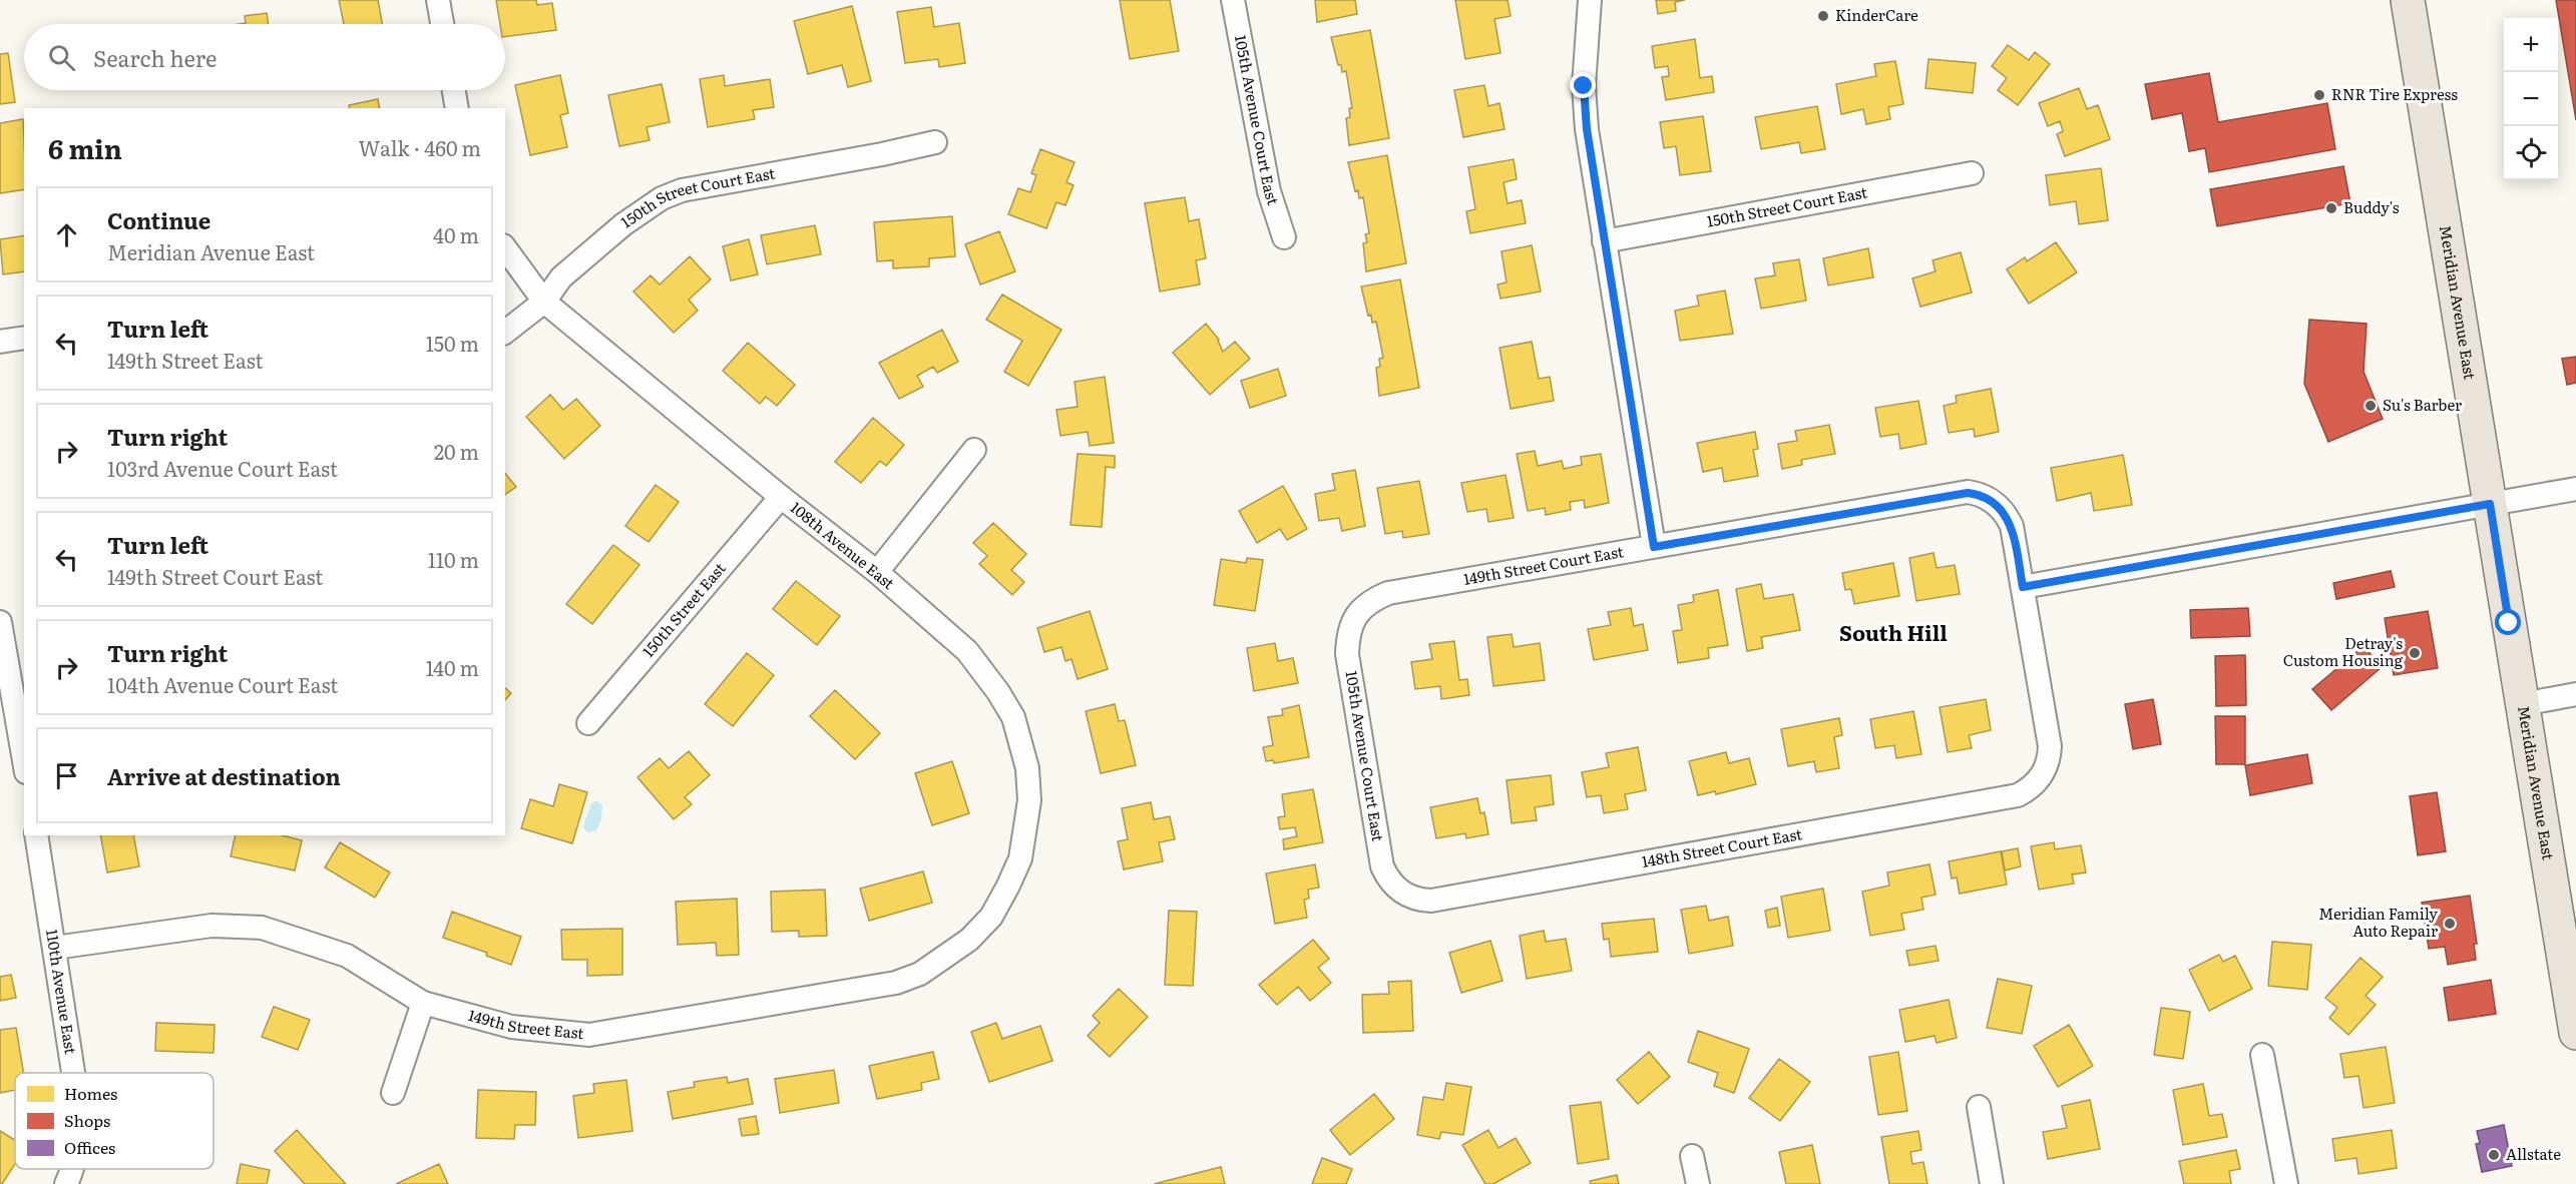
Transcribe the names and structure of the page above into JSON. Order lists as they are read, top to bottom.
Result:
{
  "streets": {
    "main road": ["Meridian Avenue East"],
    "street": [
      "105th Avenue Court East",
      "150th Street Court East",
      "108th Avenue East",
      "149th Street Court East",
      "150th Street East",
      "148th Street Court East",
      "110th Avenue East",
      "149th Street East"
    ]
  },
  "crossings": [
    ["105th Avenue Court East", "149th Street Court East"],
    ["105th Avenue Court East", "148th Street Court East"],
    ["150th Street Court East", "108th Avenue East"],
    ["108th Avenue East", "150th Street East"],
    ["108th Avenue East", "149th Street East"],
    ["149th Street Court East", "148th Street Court East"],
    ["110th Avenue East", "149th Street East"]
  ],
  "districts": ["South Hill"],
  "places": [
    "KinderCare",
    "RNR Tire Express",
    "Buddy's",
    "Su's Barber",
    "Detray's Custom Housing",
    "Meridian Family Auto Repair",
    "Allstate"
  ],
  "legend": ["Homes", "Shops", "Offices"],
  "page": {
    "map_buttons": ["+", "−"],
    "search": "Search here",
    "heading": ["6 min", "Walk · 460 m"],
    "list": [
      ["Continue", "Meridian Avenue East", "40 m"],
      ["Turn left", "149th Street East", "150 m"],
      ["Turn right", "103rd Avenue Court East", "20 m"],
      ["Turn left", "149th Street Court East", "110 m"],
      ["Turn right", "104th Avenue Court East", "140 m"],
      "Arrive at destination"
    ]
  }
}
